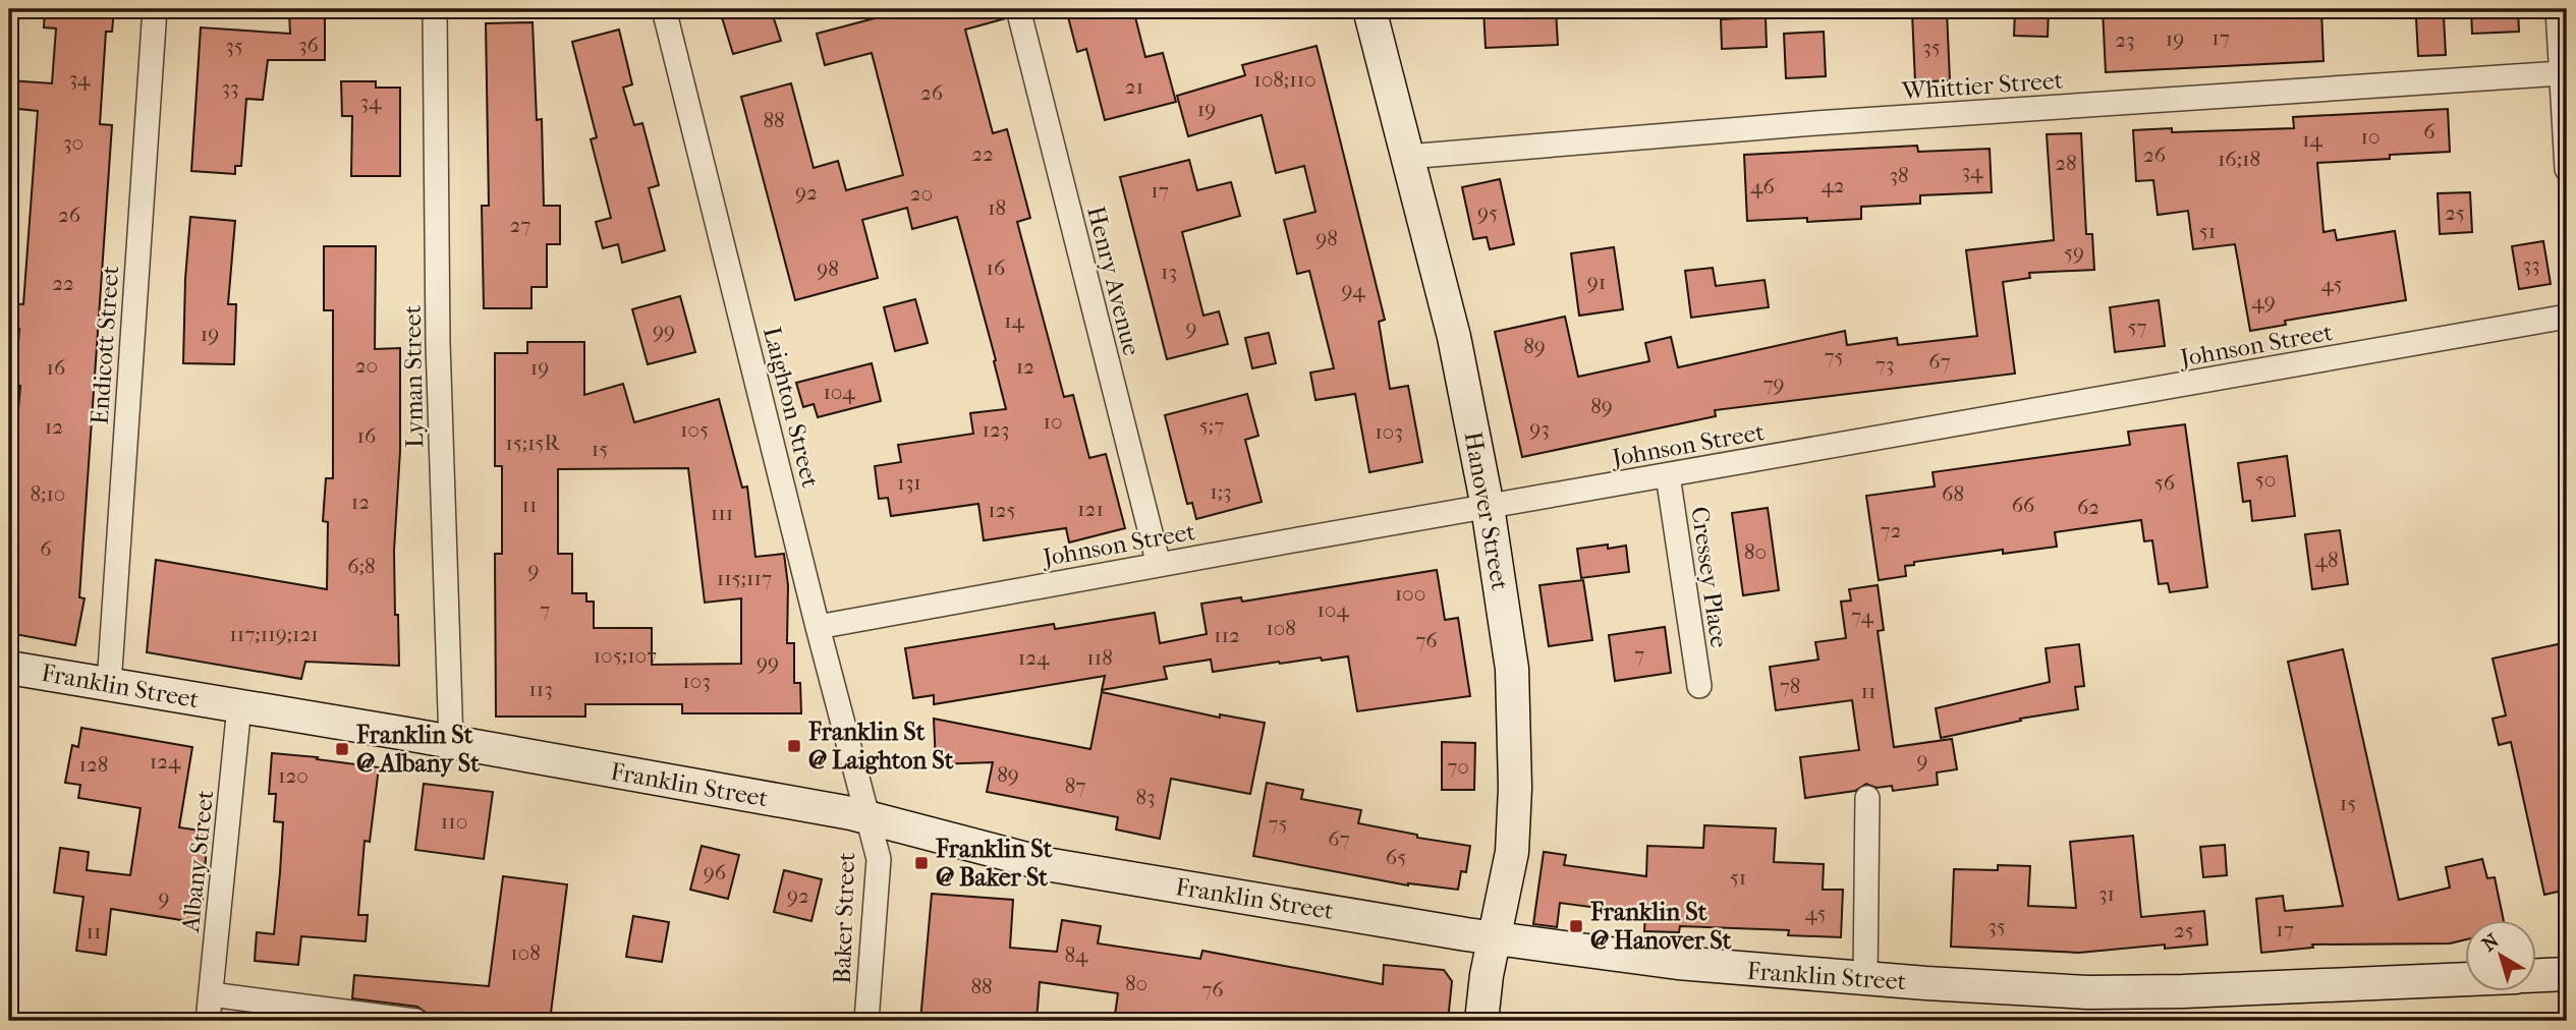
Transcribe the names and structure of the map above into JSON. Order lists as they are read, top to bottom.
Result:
{
  "streets": {
    "main road": ["Hanover Street", "Franklin Street"],
    "street": [
      "Whittier Street",
      "Henry Avenue",
      "Endicott Street",
      "Johnson Street",
      "Lyman Street",
      "Laighton Street",
      "Cressey Place",
      "Albany Street",
      "Baker Street"
    ]
  },
  "crossings": [
    ["Whittier Street", "Hanover Street"],
    ["Henry Avenue", "Johnson Street"],
    ["Endicott Street", "Franklin Street"],
    ["Johnson Street", "Laighton Street"],
    ["Johnson Street", "Hanover Street"],
    ["Johnson Street", "Cressey Place"],
    ["Lyman Street", "Franklin Street"],
    ["Laighton Street", "Franklin Street"],
    ["Laighton Street", "Baker Street"],
    ["Hanover Street", "Franklin Street"],
    ["Franklin Street", "Albany Street"],
    ["Franklin Street", "Baker Street"]
  ],
  "places": {
    "transit": [
      "Franklin St @ Laighton St",
      "Franklin St @ Albany St",
      "Franklin St @ Baker St",
      "Franklin St @ Hanover St"
    ]
  },
  "house_numbers": [
    "17",
    "19",
    "23",
    "36",
    "35",
    "35",
    "34",
    "108;110",
    "21",
    "33",
    "26",
    "34",
    "19",
    "88",
    "6",
    "10",
    "14",
    "30",
    "22",
    "26",
    "16;18",
    "28",
    "34",
    "38",
    "42",
    "46",
    "17",
    "92",
    "20",
    "18",
    "95",
    "25",
    "26",
    "27",
    "51",
    "98",
    "59",
    "33",
    "16",
    "98",
    "13",
    "91",
    "22",
    "45",
    "94",
    "49",
    "14",
    "57",
    "9",
    "99",
    "19",
    "89",
    "75",
    "67",
    "73",
    "20",
    "12",
    "16",
    "19",
    "79",
    "104",
    "89",
    "10",
    "5;7",
    "12",
    "93",
    "105",
    "123",
    "103",
    "16",
    "15;15R",
    "15",
    "50",
    "131",
    "56",
    "1;3",
    "8;10",
    "68",
    "12",
    "11",
    "66",
    "62",
    "121",
    "125",
    "111",
    "72",
    "6",
    "80",
    "48",
    "6;8",
    "9",
    "115;117",
    "100",
    "7",
    "104",
    "74",
    "108",
    "117;119;121",
    "112",
    "76",
    "7",
    "105;107",
    "124",
    "118",
    "99",
    "103",
    "78",
    "113",
    "11",
    "9",
    "124",
    "128",
    "70",
    "89",
    "120",
    "87",
    "83",
    "15",
    "110",
    "75",
    "67",
    "65",
    "96",
    "51",
    "31",
    "92",
    "9",
    "45",
    "35",
    "17",
    "25",
    "11",
    "108",
    "84",
    "80",
    "88",
    "76"
  ],
  "north": "top left"
}
